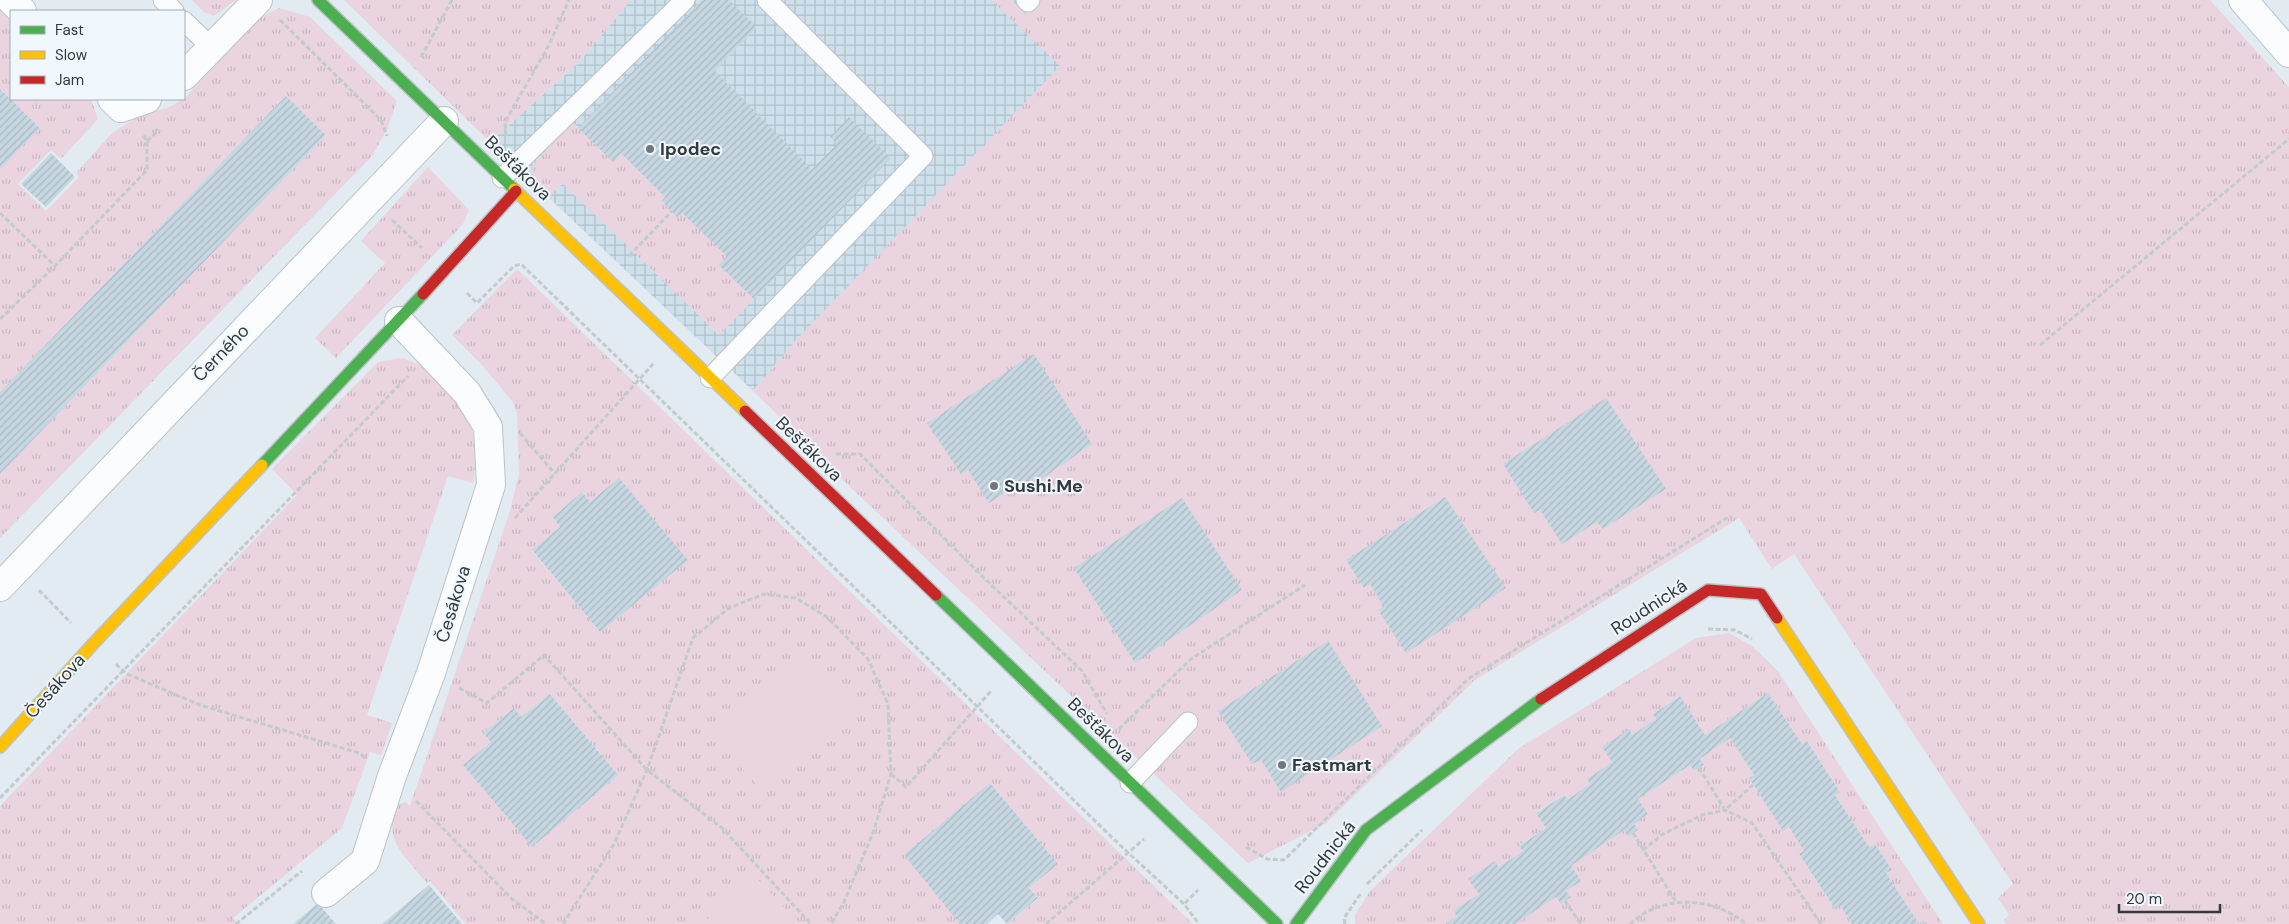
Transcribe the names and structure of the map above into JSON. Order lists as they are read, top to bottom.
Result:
{
  "streets": {
    "street": [
      "Bešťákova",
      "Černého",
      "Česákova",
      "Roudnická"
    ]
  },
  "crossings": [
    ["Bešťákova", "Černého"],
    ["Bešťákova", "Česákova"]
  ],
  "places": ["Ipodec", "Sushi.Me", "Fastmart"],
  "legend": ["Fast", "Slow", "Jam"],
  "scale_bar": "20 m"
}
